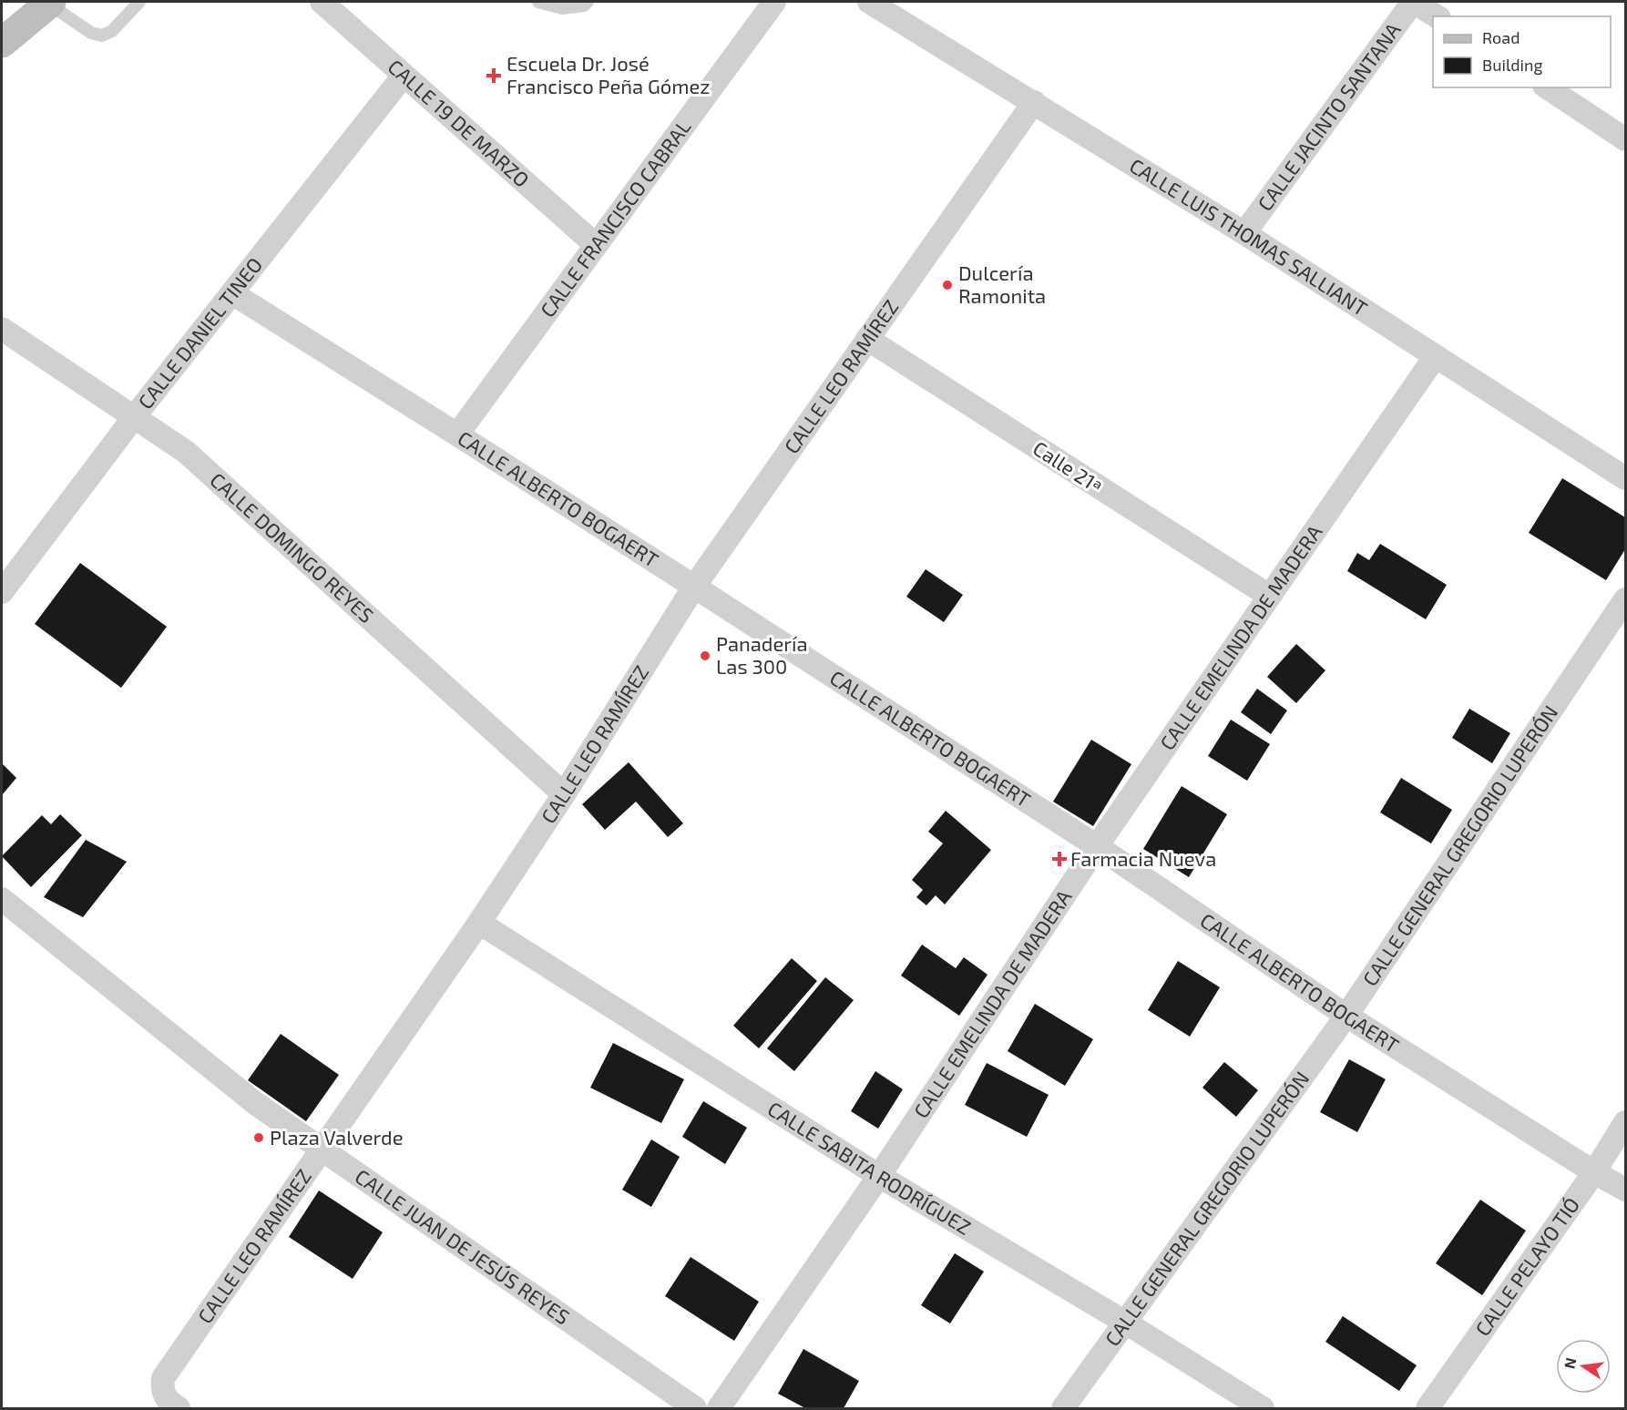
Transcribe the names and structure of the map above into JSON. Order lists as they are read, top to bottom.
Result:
{
  "streets": {
    "street": [
      "CALLE JACINTO SANTANA",
      "CALLE 19 DE MARZO",
      "CALLE FRANCISCO CABRAL",
      "CALLE LUIS THOMAS SALLIANT",
      "CALLE DANIEL TINEO",
      "CALLE LEO RAMÍREZ",
      "Calle 21ª",
      "CALLE ALBERTO BOGAERT",
      "CALLE DOMINGO REYES",
      "CALLE EMELINDA DE MADERA",
      "CALLE GENERAL GREGORIO LUPERÓN",
      "CALLE SABITA RODRÍGUEZ",
      "CALLE JUAN DE JESÚS REYES",
      "CALLE PELAYO TIÓ"
    ]
  },
  "crossings": [
    ["CALLE JACINTO SANTANA", "CALLE LUIS THOMAS SALLIANT"],
    ["CALLE 19 DE MARZO", "CALLE FRANCISCO CABRAL"],
    ["CALLE 19 DE MARZO", "CALLE DANIEL TINEO"],
    ["CALLE FRANCISCO CABRAL", "CALLE ALBERTO BOGAERT"],
    ["CALLE LUIS THOMAS SALLIANT", "CALLE LEO RAMÍREZ"],
    ["CALLE LUIS THOMAS SALLIANT", "CALLE EMELINDA DE MADERA"],
    ["CALLE DANIEL TINEO", "CALLE ALBERTO BOGAERT"],
    ["CALLE DANIEL TINEO", "CALLE DOMINGO REYES"],
    ["CALLE LEO RAMÍREZ", "Calle 21ª"],
    ["CALLE LEO RAMÍREZ", "CALLE ALBERTO BOGAERT"],
    ["CALLE LEO RAMÍREZ", "CALLE DOMINGO REYES"],
    ["CALLE LEO RAMÍREZ", "CALLE SABITA RODRÍGUEZ"],
    ["CALLE LEO RAMÍREZ", "CALLE JUAN DE JESÚS REYES"],
    ["Calle 21ª", "CALLE EMELINDA DE MADERA"],
    ["CALLE ALBERTO BOGAERT", "CALLE EMELINDA DE MADERA"],
    ["CALLE ALBERTO BOGAERT", "CALLE GENERAL GREGORIO LUPERÓN"],
    ["CALLE ALBERTO BOGAERT", "CALLE PELAYO TIÓ"],
    ["CALLE EMELINDA DE MADERA", "CALLE SABITA RODRÍGUEZ"],
    ["CALLE GENERAL GREGORIO LUPERÓN", "CALLE SABITA RODRÍGUEZ"]
  ],
  "places": {
    "health": ["Escuela Dr. José Francisco Peña Gómez", "Farmacia Nueva"],
    "other": ["Dulcería Ramonita", "Panadería Las 300", "Plaza Valverde"]
  },
  "legend": ["Road", "Building"],
  "north": "left"
}
